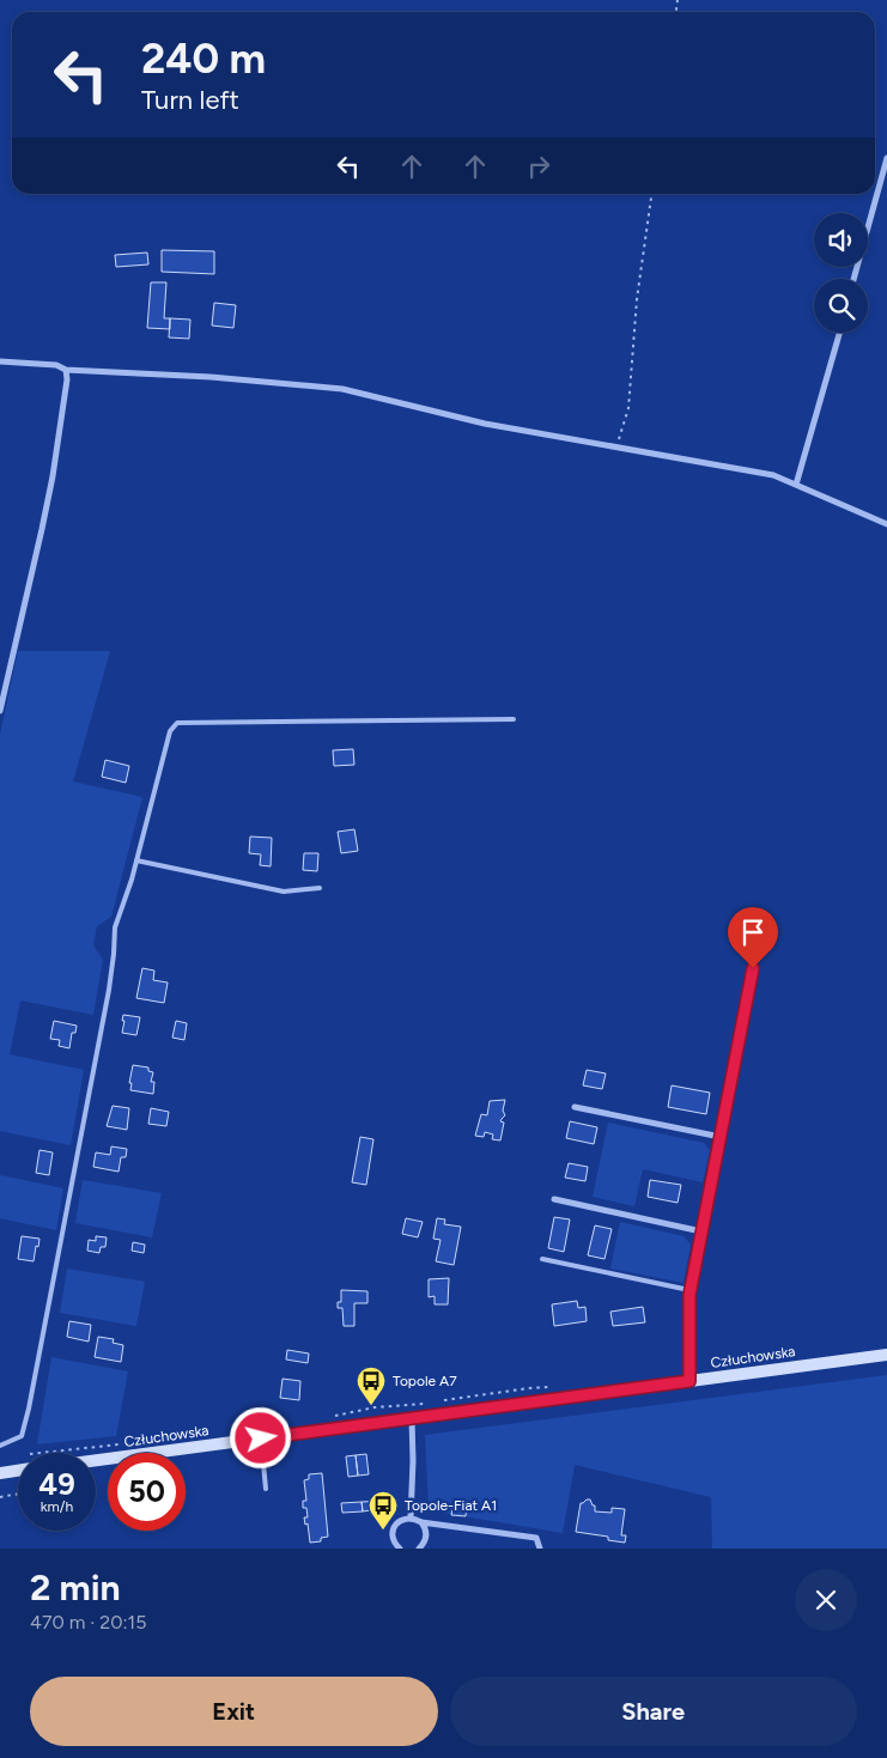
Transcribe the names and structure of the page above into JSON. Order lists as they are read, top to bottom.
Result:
{
  "streets": {
    "main road": ["Człuchowska"]
  },
  "places": {
    "bus stop": ["Topole A7", "Topole-Fiat A1"]
  },
  "page": {
    "turn": ["240 m", "Turn left"],
    "speed": "49 km/h",
    "limit": "50",
    "heading": ["2 min", "470 m · 20:15"],
    "buttons": ["Exit", "Share"]
  }
}
